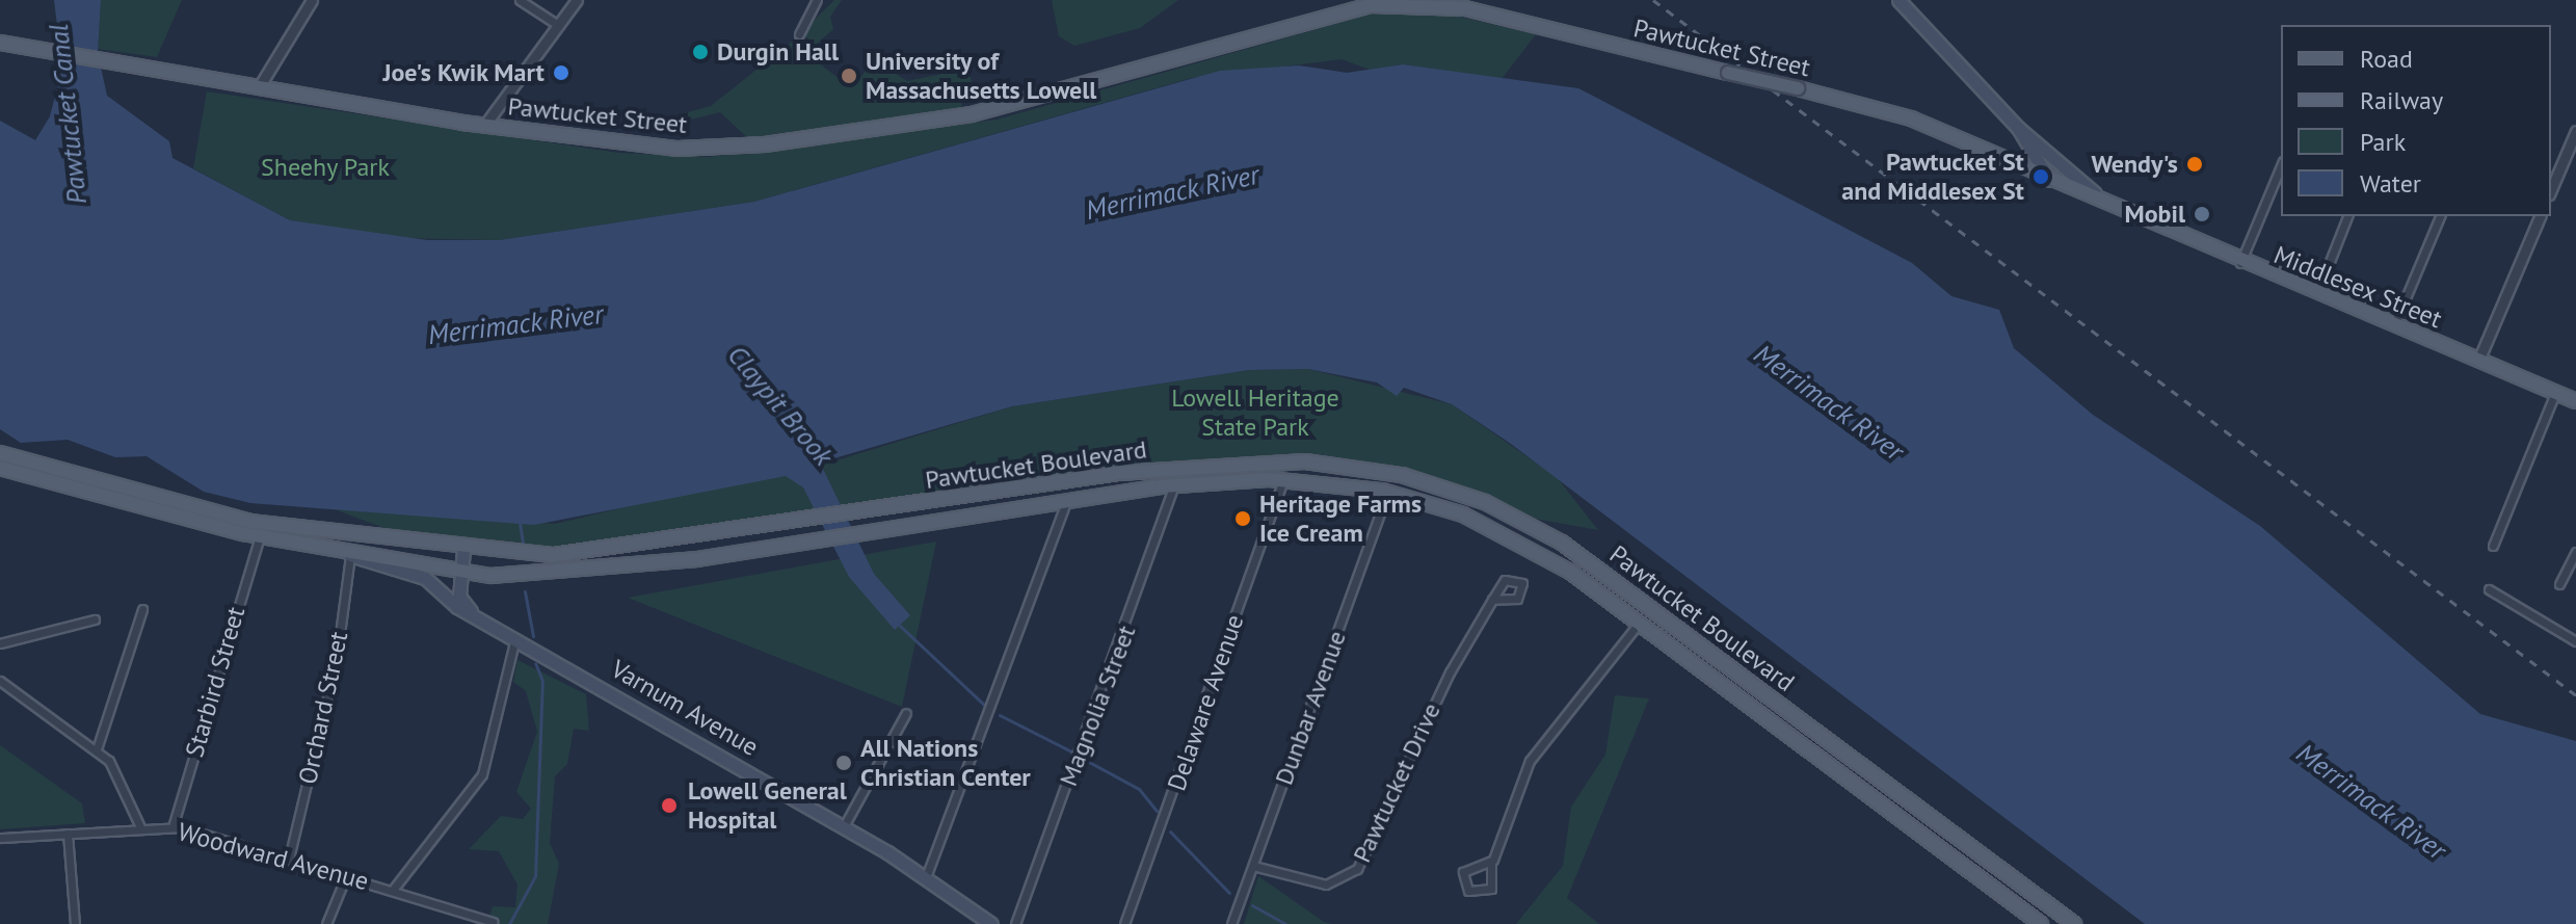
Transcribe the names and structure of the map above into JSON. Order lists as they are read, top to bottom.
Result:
{
  "streets": {
    "main road": [
      "Pawtucket Street",
      "Middlesex Street",
      "Pawtucket Boulevard",
      "Varnum Avenue"
    ],
    "street": [
      "Starbird Street",
      "Delaware Avenue",
      "Magnolia Street",
      "Orchard Street",
      "Dunbar Avenue",
      "Pawtucket Drive",
      "Woodward Avenue"
    ]
  },
  "crossings": [
    ["Pawtucket Street", "Middlesex Street"],
    ["Pawtucket Boulevard", "Delaware Avenue"],
    ["Pawtucket Boulevard", "Magnolia Street"],
    ["Pawtucket Boulevard", "Varnum Avenue"],
    ["Pawtucket Boulevard", "Dunbar Avenue"],
    ["Starbird Street", "Varnum Avenue"],
    ["Starbird Street", "Woodward Avenue"],
    ["Orchard Street", "Varnum Avenue"],
    ["Orchard Street", "Woodward Avenue"],
    ["Dunbar Avenue", "Pawtucket Drive"]
  ],
  "water": ["Pawtucket Canal", "Merrimack River", "Claypit Brook"],
  "parks": ["Sheehy Park", "Lowell Heritage State Park"],
  "places": [
    "Durgin Hall",
    "Joe's Kwik Mart",
    "University of Massachusetts Lowell",
    "Wendy's",
    "Pawtucket St and Middlesex St",
    "Mobil",
    "Heritage Farms Ice Cream",
    "All Nations Christian Center",
    "Lowell General Hospital"
  ],
  "legend": [
    "Road",
    "Railway",
    "Park",
    "Water"
  ]
}
